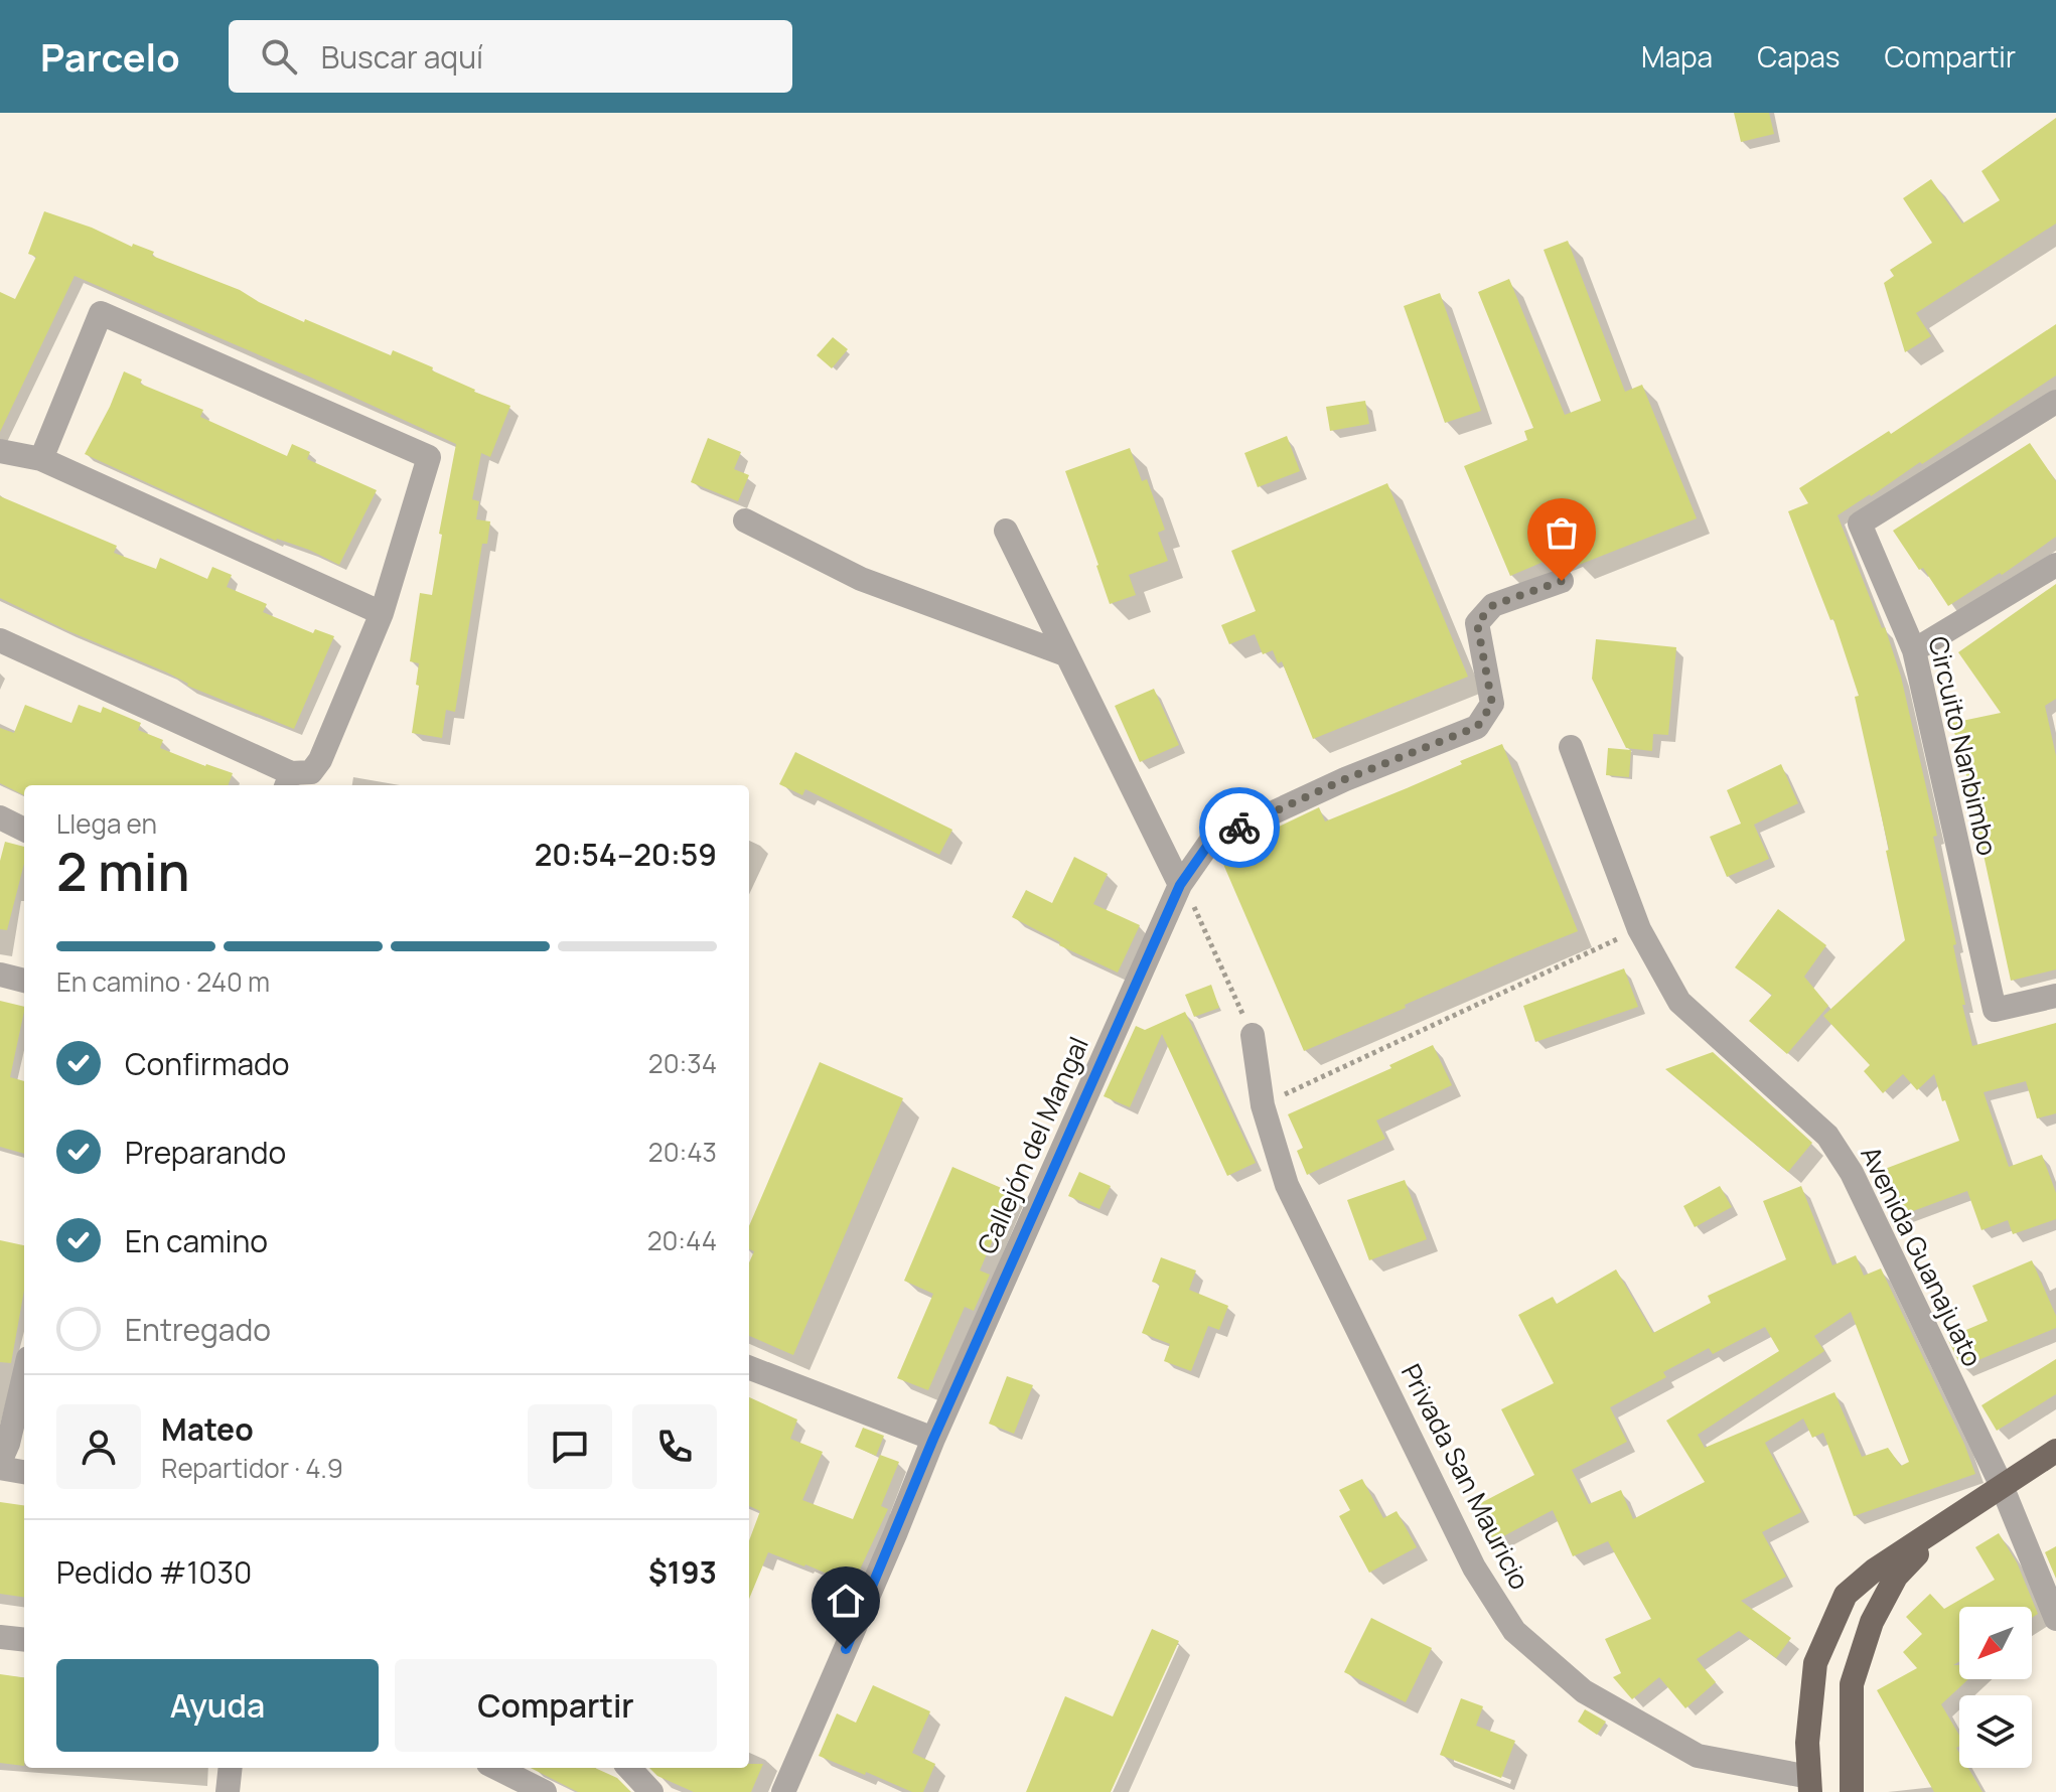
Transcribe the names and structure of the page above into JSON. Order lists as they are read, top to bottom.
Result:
{
  "streets": {
    "street": [
      "Circuito Nanbimbo",
      "Callejón del Mangal",
      "Avenida Guanajuato",
      "Privada San Mauricio"
    ]
  },
  "north": "bottom left",
  "page": {
    "header": "Parcelo",
    "search": "Buscar aquí",
    "nav": ["Mapa", "Capas", "Compartir"],
    "heading": ["2 min", "Llega en", "20:54–20:59"],
    "panel": [
      "Mateo",
      "Repartidor · 4.9",
      "Pedido #1030",
      "$193"
    ],
    "bar": "En camino · 240 m",
    "list": [
      ["Confirmado", "20:34"],
      ["Preparando", "20:43"],
      ["En camino", "20:44"],
      "Entregado"
    ],
    "buttons": ["Ayuda", "Compartir"]
  }
}
